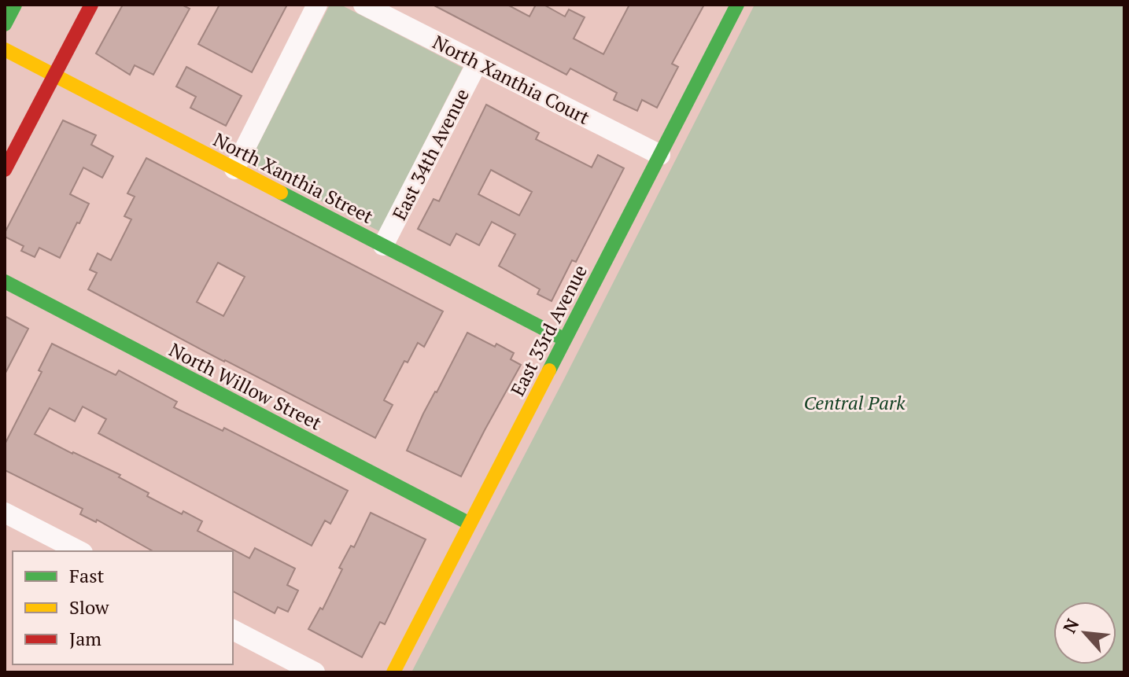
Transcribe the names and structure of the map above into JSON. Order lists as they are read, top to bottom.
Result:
{
  "streets": {
    "street": [
      "North Xanthia Court",
      "East 34th Avenue",
      "North Xanthia Street",
      "East 33rd Avenue",
      "North Willow Street"
    ]
  },
  "crossings": [
    ["North Xanthia Court", "East 34th Avenue"],
    ["North Xanthia Court", "East 33rd Avenue"],
    ["East 34th Avenue", "North Xanthia Street"],
    ["North Xanthia Street", "East 33rd Avenue"],
    ["East 33rd Avenue", "North Willow Street"]
  ],
  "parks": ["Central Park"],
  "legend": ["Fast", "Slow", "Jam"],
  "north": "top left"
}
